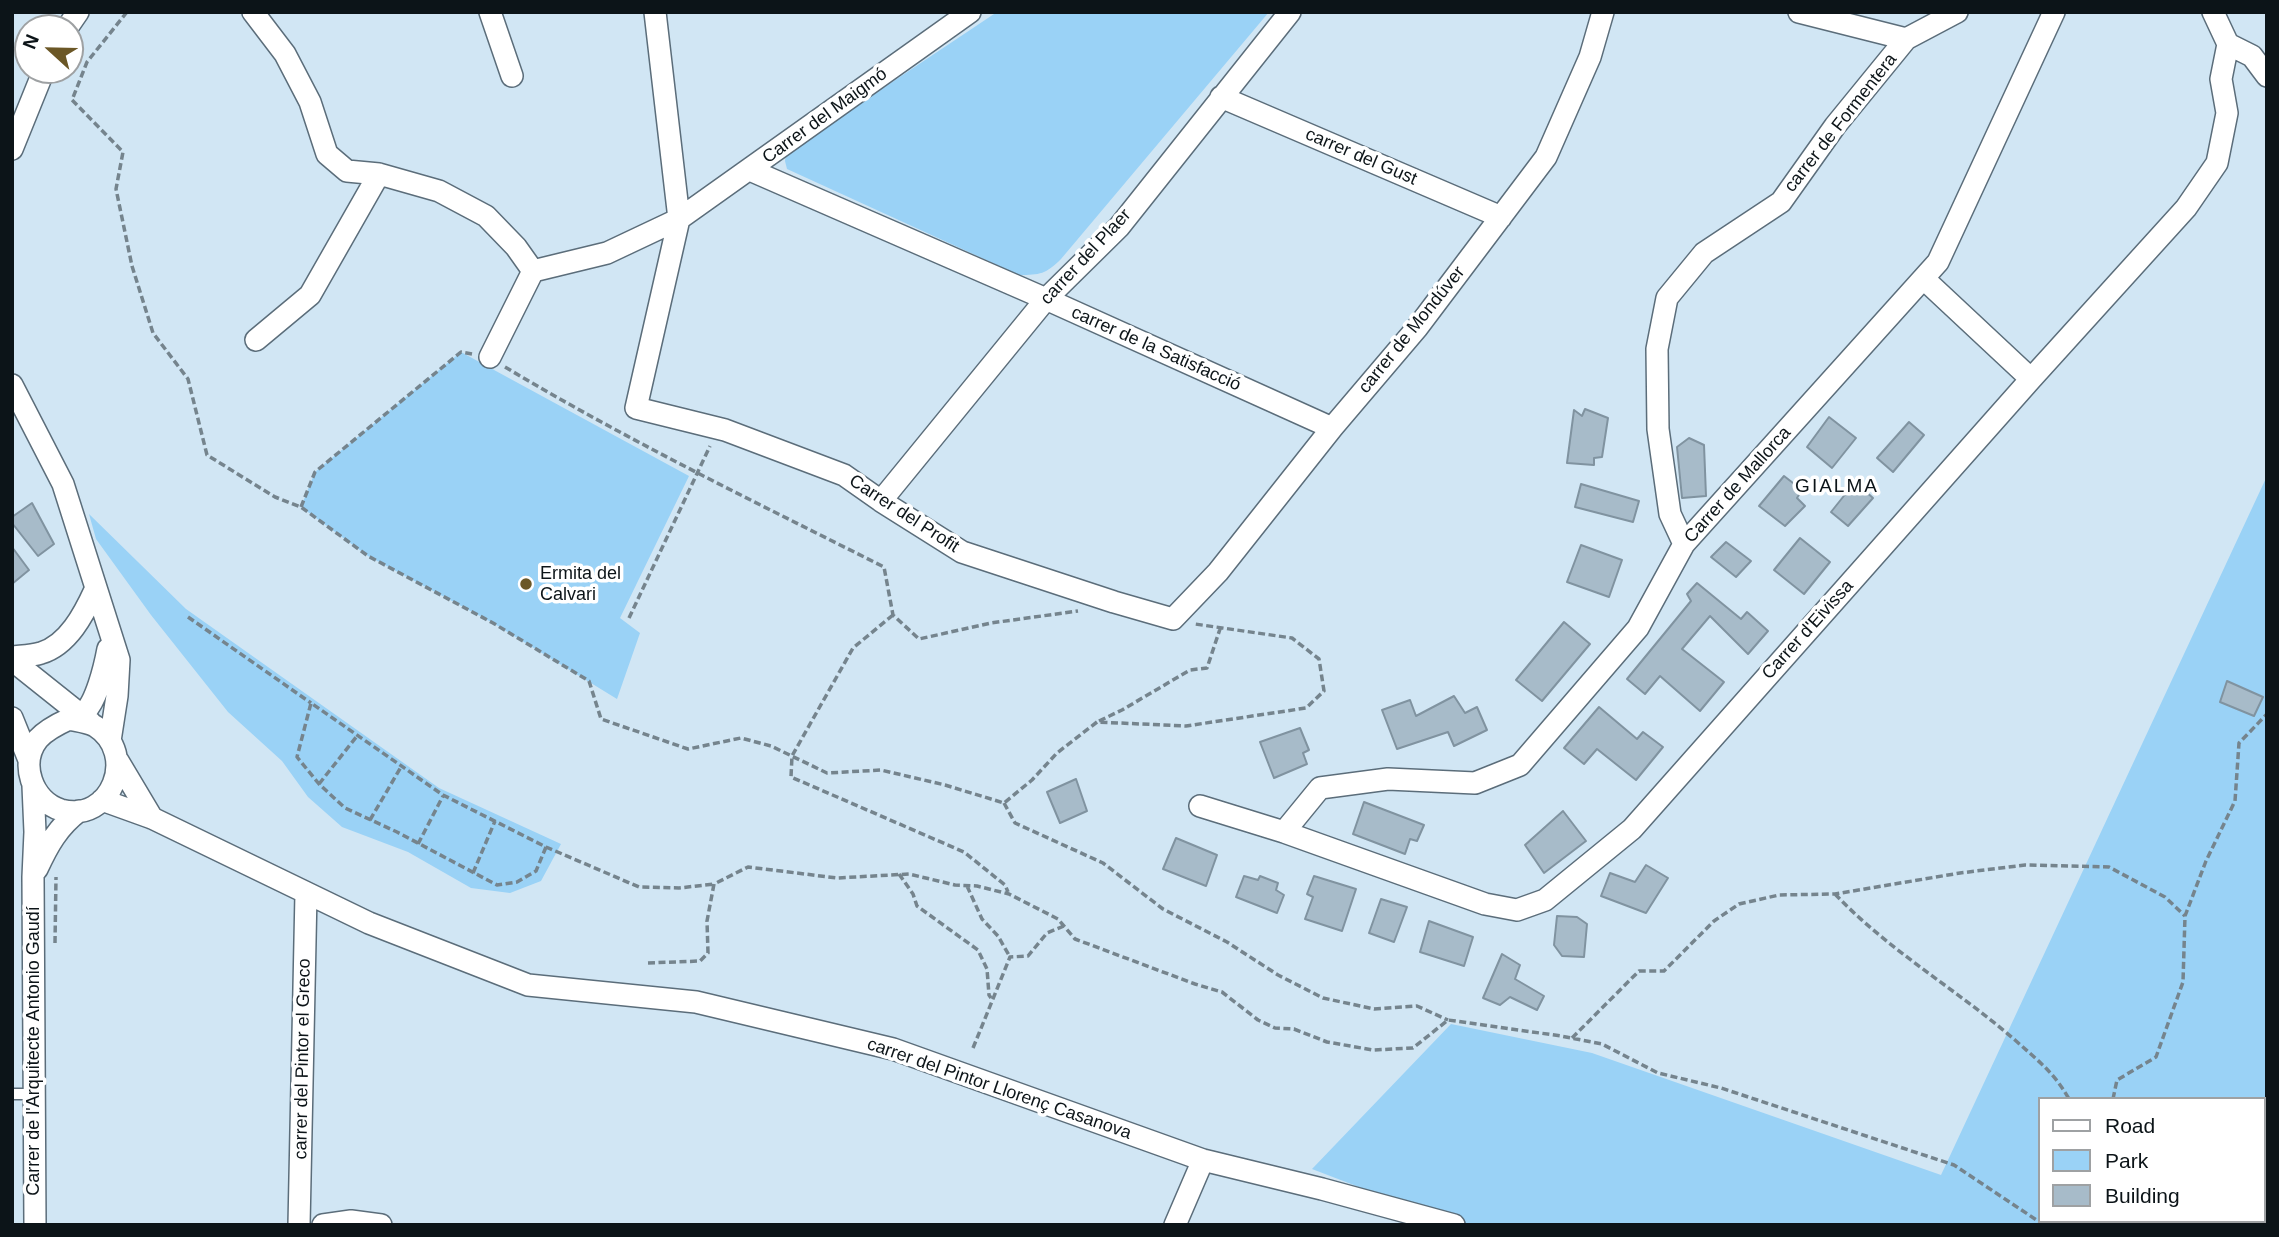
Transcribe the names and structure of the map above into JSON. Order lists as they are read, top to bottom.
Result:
{
  "streets": {
    "street": [
      "Carrer del Maigmó",
      "carrer de Formentera",
      "carrer del Gust",
      "carrer del Plaer",
      "carrer de Mondúver",
      "carrer de la Satisfacció",
      "Carrer de Mallorca",
      "Carrer del Profit",
      "Carrer d'Eivissa",
      "Carrer de l'Arquitecte Antonio Gaudí",
      "carrer del Pintor el Greco",
      "carrer del Pintor Llorenç Casanova"
    ]
  },
  "crossings": [
    ["Carrer del Maigmó", "carrer de la Satisfacció"],
    ["Carrer del Maigmó", "Carrer del Profit"],
    ["carrer de Formentera", "Carrer de Mallorca"],
    ["carrer del Gust", "carrer del Plaer"],
    ["carrer del Gust", "carrer de Mondúver"],
    ["carrer del Plaer", "carrer de la Satisfacció"],
    ["carrer del Plaer", "Carrer del Profit"],
    ["carrer de Mondúver", "carrer de la Satisfacció"],
    ["carrer de Mondúver", "Carrer del Profit"],
    ["Carrer de Mallorca", "Carrer d'Eivissa"],
    ["Carrer de l'Arquitecte Antonio Gaudí", "carrer del Pintor Llorenç Casanova"],
    ["carrer del Pintor el Greco", "carrer del Pintor Llorenç Casanova"]
  ],
  "districts": ["GIALMA"],
  "places": ["Ermita del Calvari"],
  "legend": ["Road", "Park", "Building"],
  "north": "left"
}
